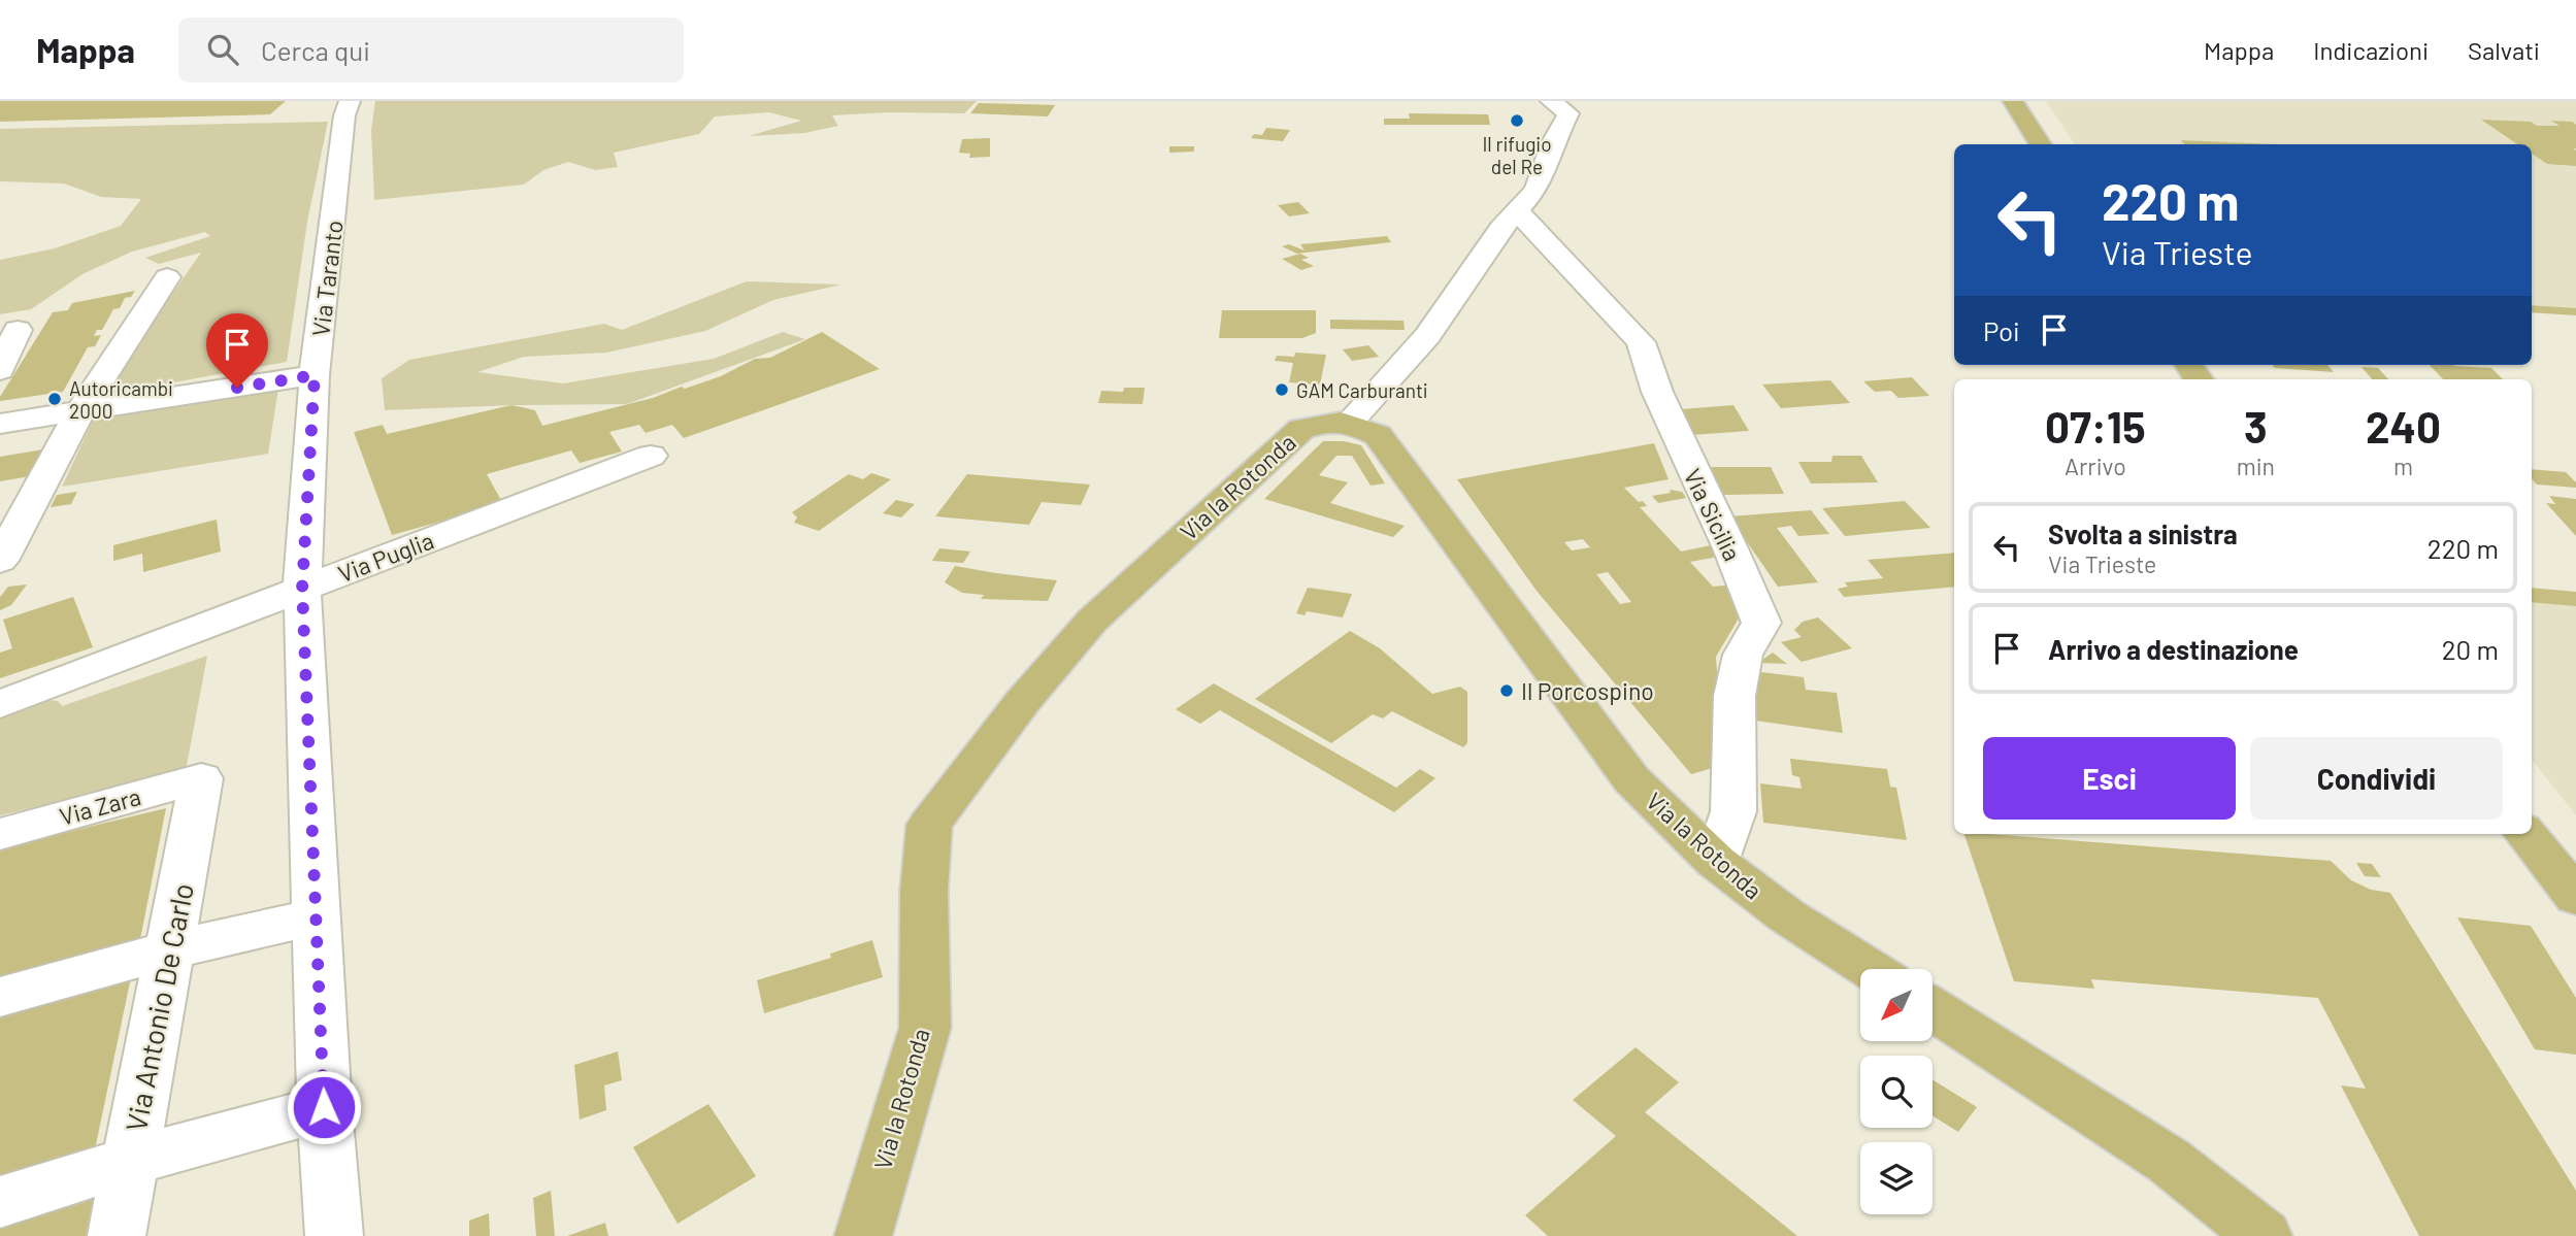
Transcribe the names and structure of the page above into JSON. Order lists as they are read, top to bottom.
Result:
{
  "streets": {
    "main road": ["Via la Rotonda"],
    "street": [
      "Via Taranto",
      "Via Sicilia",
      "Via Puglia",
      "Via Zara",
      "Via Antonio De Carlo"
    ]
  },
  "crossings": [
    ["Via Taranto", "Via Puglia"],
    ["Via la Rotonda", "Via Sicilia"],
    ["Via Zara", "Via Antonio De Carlo"]
  ],
  "places": [
    "Il rifugio del Re",
    "GAM Carburanti",
    "Autoricambi 2000",
    "Il Porcospino"
  ],
  "north": "bottom left",
  "page": {
    "header": "Mappa",
    "search": "Cerca qui",
    "nav": ["Mappa", "Indicazioni", "Salvati"],
    "turn": ["220 m", "Via Trieste"],
    "then": "Poi",
    "eta": [
      "07:15",
      "Arrivo",
      "3",
      "min",
      "240",
      "m"
    ],
    "list": [
      {
        "name": "Svolta a sinistra",
        "note": "Via Trieste",
        "value": "220 m"
      },
      {
        "name": "Arrivo a destinazione",
        "value": "20 m"
      }
    ],
    "buttons": ["Esci", "Condividi"]
  }
}
